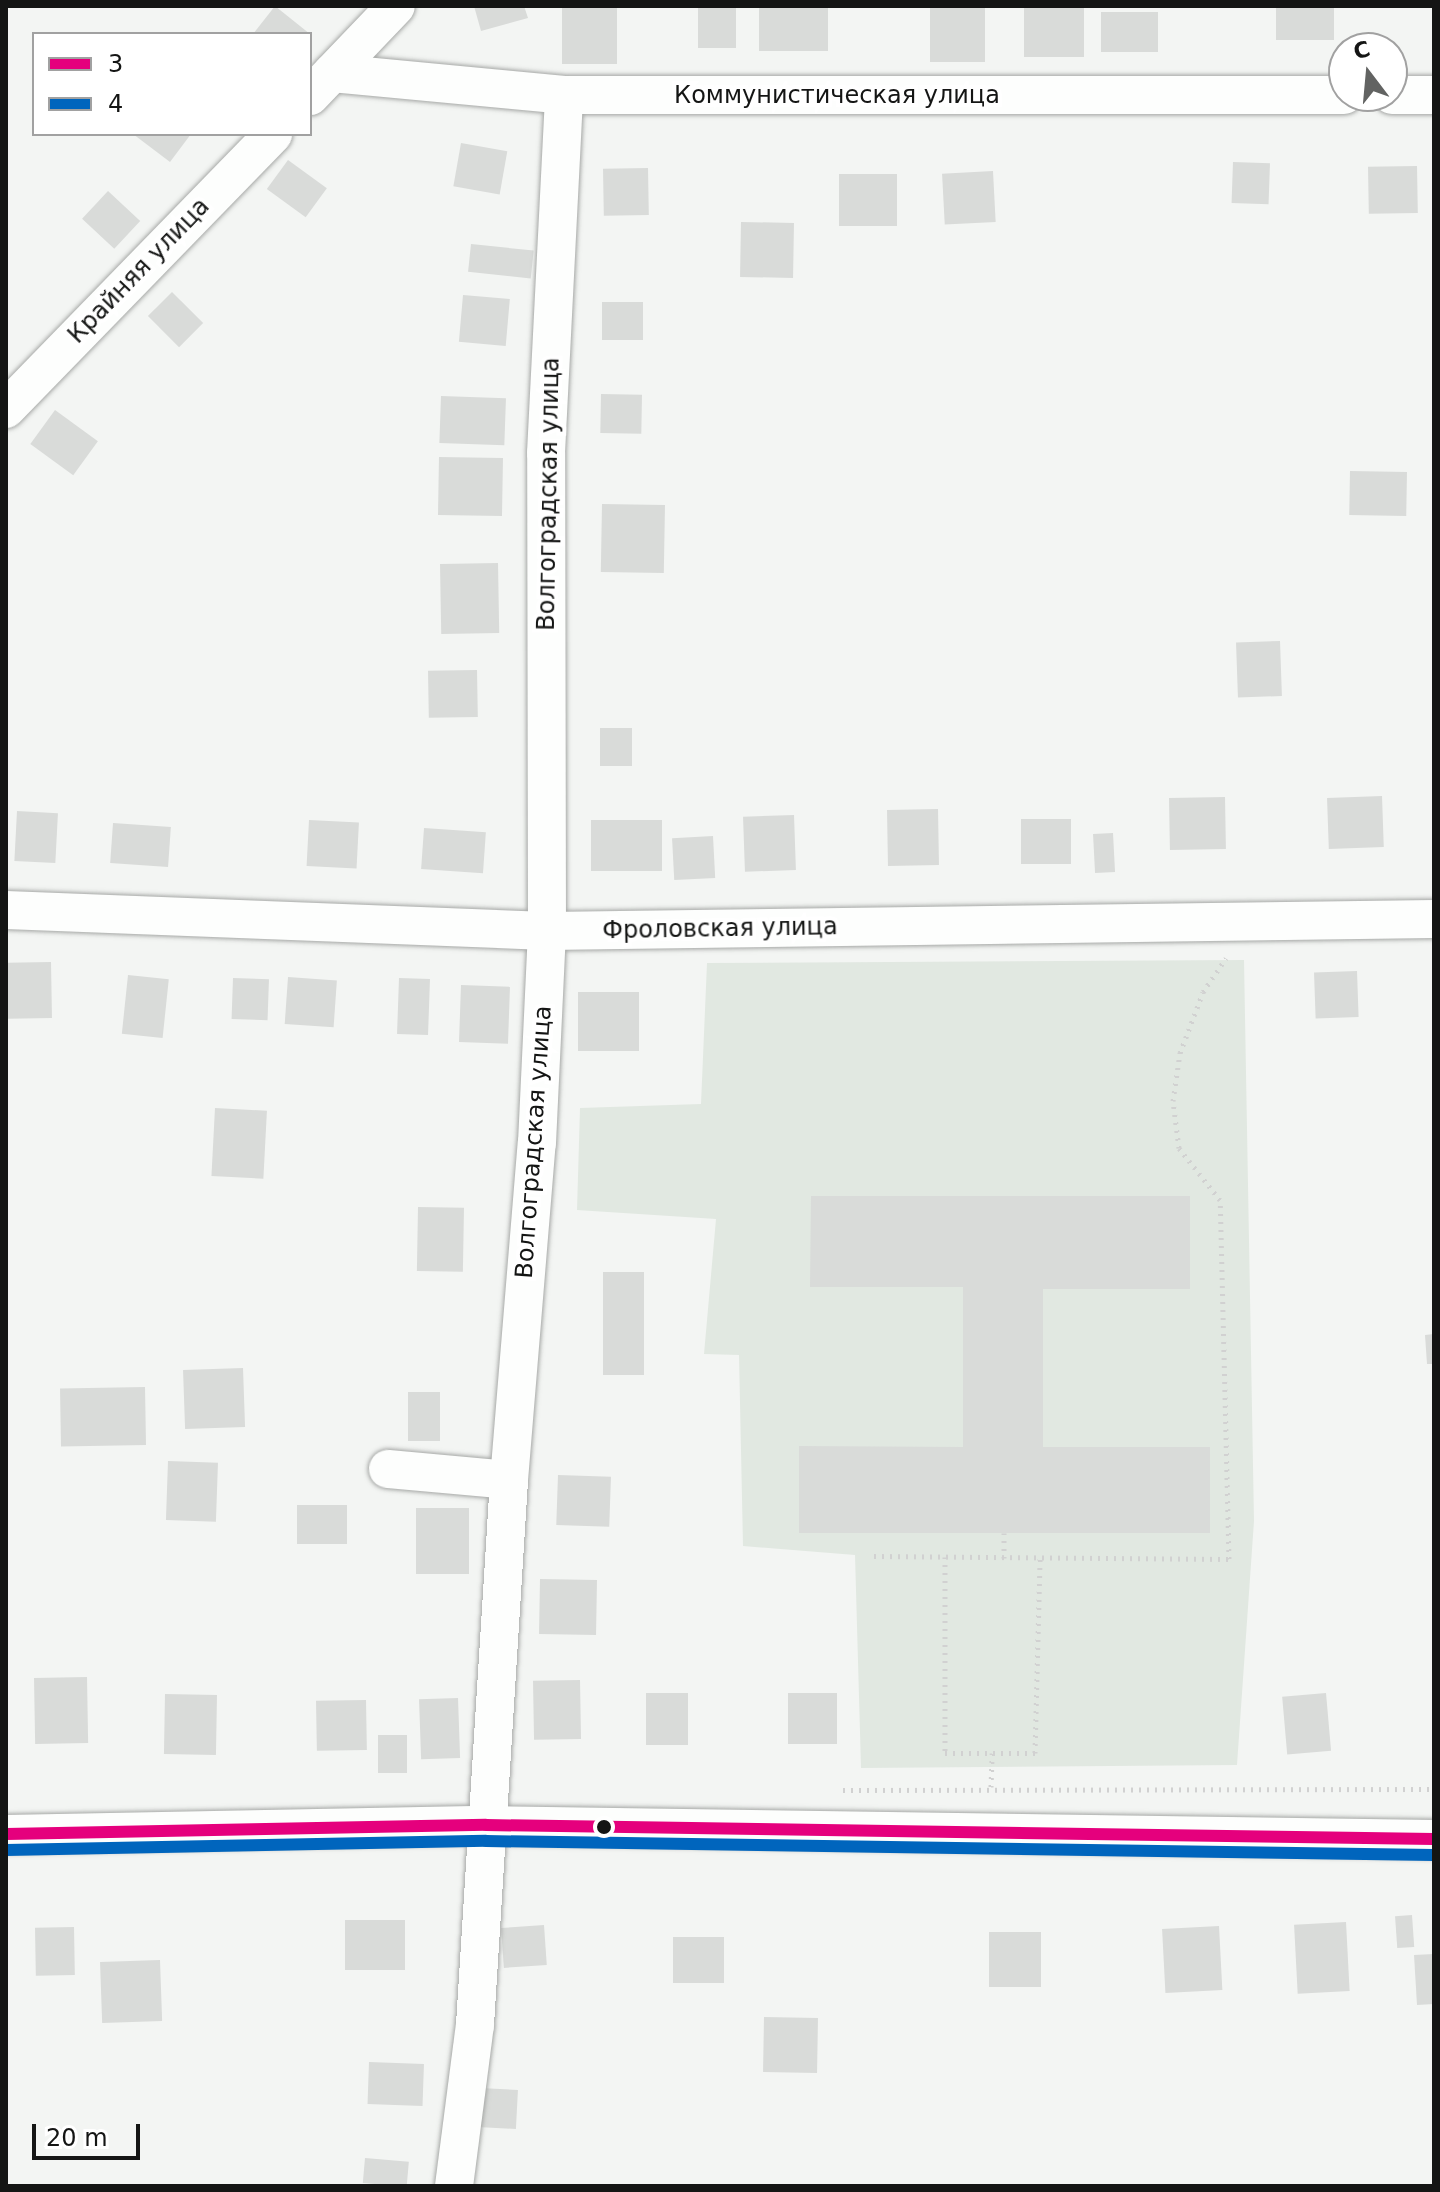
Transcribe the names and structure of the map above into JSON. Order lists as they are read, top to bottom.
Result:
{
  "streets": {
    "street": [
      "Коммунистическая улица",
      "Крайняя улица",
      "Волгоградская улица",
      "Фроловская улица"
    ]
  },
  "crossings": [
    ["Коммунистическая улица", "Волгоградская улица"],
    ["Волгоградская улица", "Фроловская улица"]
  ],
  "lines": ["transit line 3", "transit line 4"],
  "legend": ["3", "4"],
  "scale_bar": "20 m",
  "north": "top"
}
